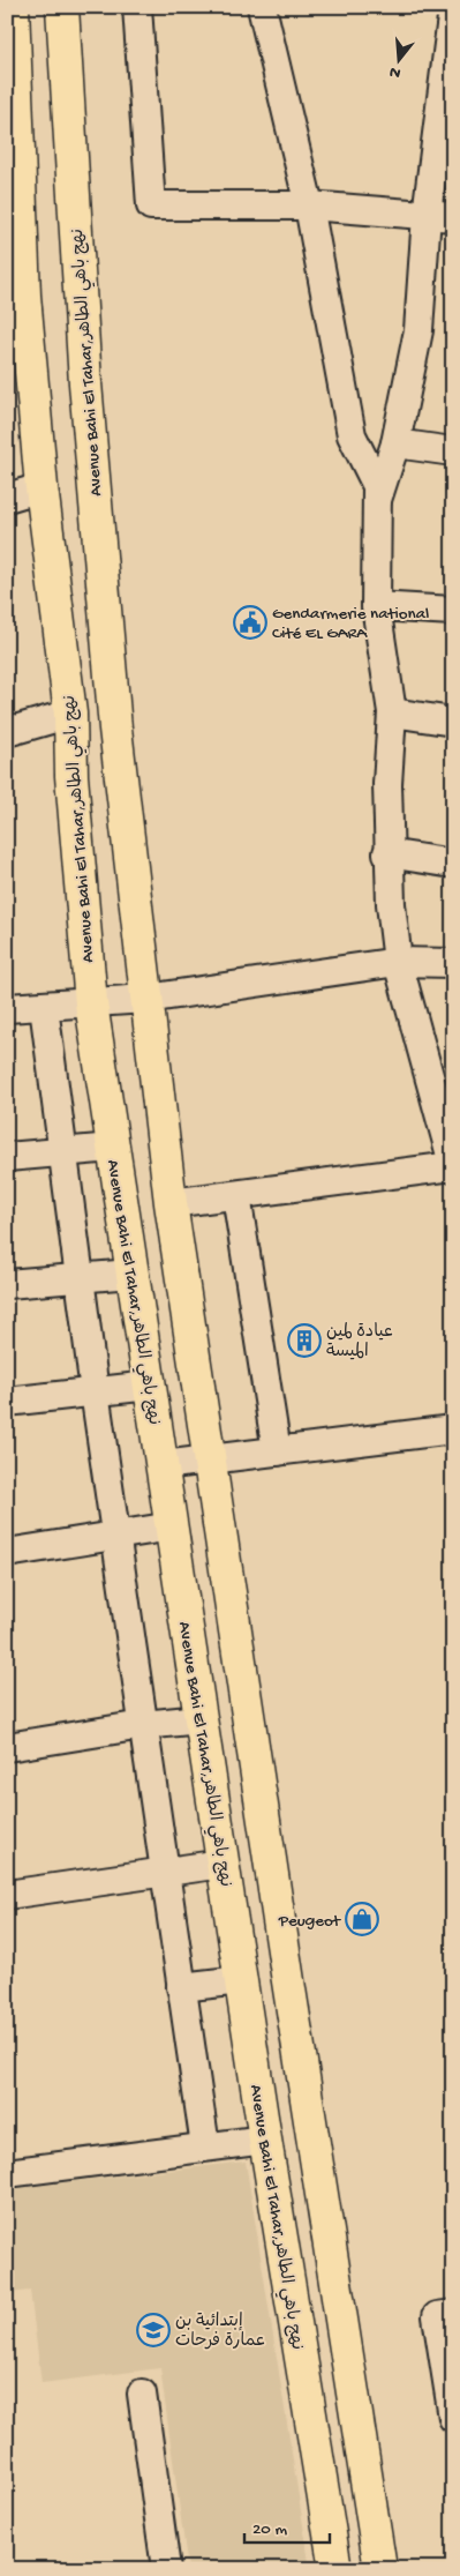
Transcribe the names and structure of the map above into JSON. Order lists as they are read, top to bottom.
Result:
{
  "streets": {
    "main road": ["Avenue Bahi El Tahar,نهج باهي الطاهر"]
  },
  "places": {
    "public building": ["Gendarmerie national Cité EL GARA"],
    "building": ["عيادة لمين الميسة"],
    "shop": ["Peugeot"],
    "school or university": ["إبتدائية بن عمارة فرحات"]
  },
  "scale_bar": "20 m",
  "north": "bottom"
}
